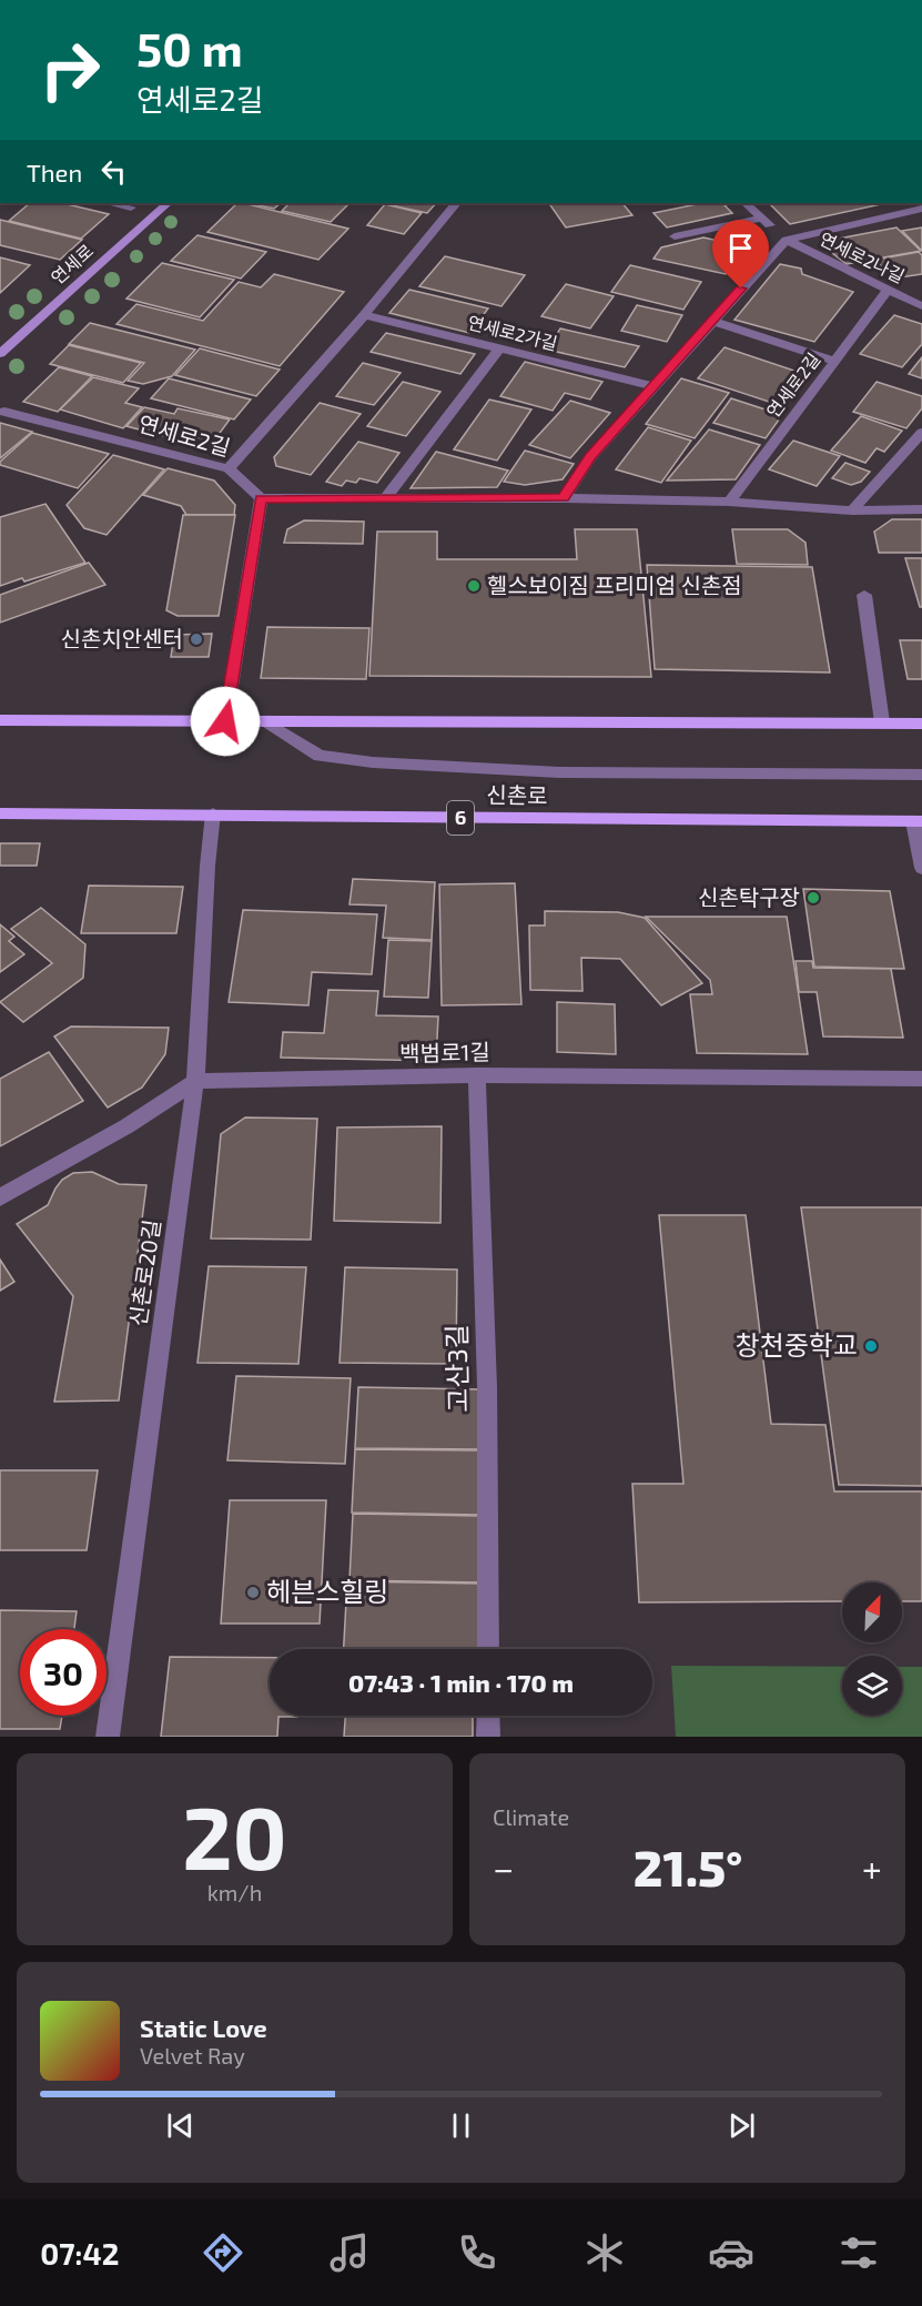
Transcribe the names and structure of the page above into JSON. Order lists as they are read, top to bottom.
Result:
{
  "streets": {
    "main road": ["신촌로", "6"],
    "street": [
      "연세로2나길",
      "연세로",
      "연세로2가길",
      "연세로2길",
      "백범로1길",
      "신촌로20길",
      "고산3길"
    ]
  },
  "crossings": [
    ["연세로2나길", "연세로2가길"],
    ["연세로2나길", "연세로2길"],
    ["신촌로", "신촌로20길"],
    ["백범로1길", "신촌로20길"],
    ["백범로1길", "고산3길"]
  ],
  "places": [
    "헬스보이짐 프리미엄 신촌점",
    "신촌치안센터",
    "신촌탁구장",
    "창천중학교",
    "헤븐스힐링"
  ],
  "north": "top right",
  "page": {
    "turn": ["50 m", "연세로2길"],
    "then": "Then",
    "limit": "30",
    "trip": "07:43 · 1 min · 170 m",
    "tile": [
      ["20", "km/h"],
      "Climate"
    ],
    "heat": ["−", "21.5°", "+"],
    "song": ["Static Love", "Velvet Ray"],
    "tabs": "07:42"
  }
}
